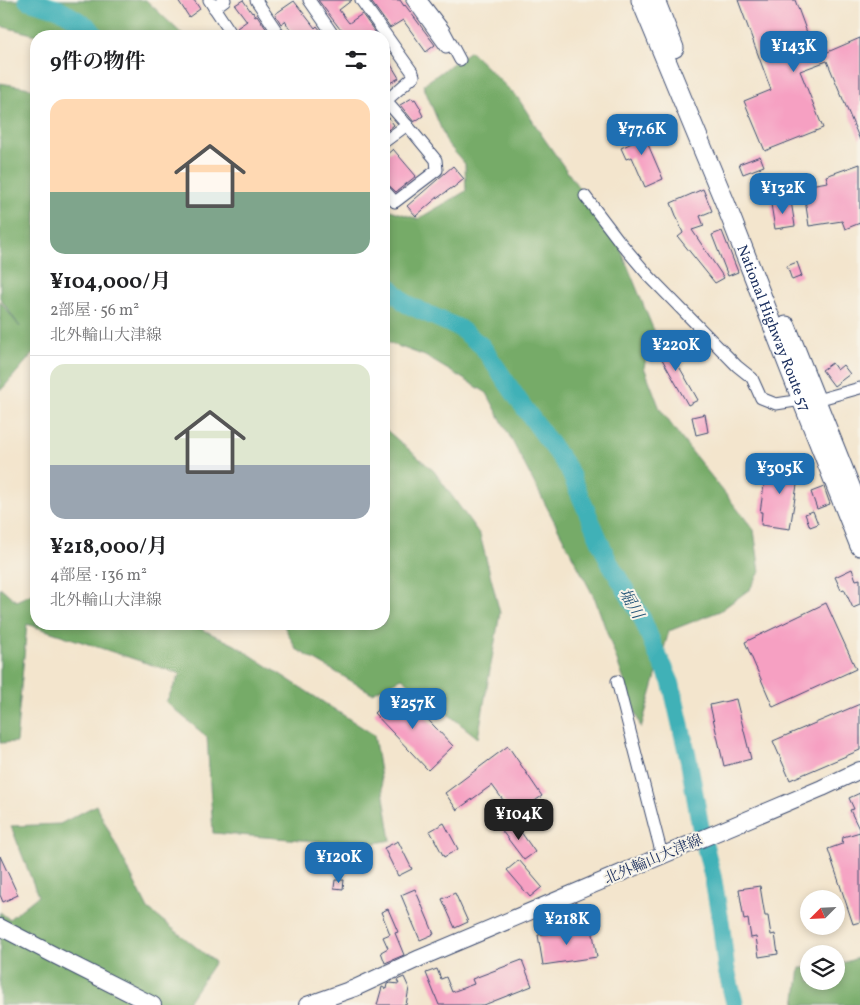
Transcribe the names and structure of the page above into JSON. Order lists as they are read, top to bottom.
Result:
{
  "streets": {
    "highway": ["National Highway Route 57"],
    "main road": ["北外輪山大津線"]
  },
  "water": ["堀川"],
  "north": "bottom left",
  "page": {
    "heading": "9件の物件",
    "price": [
      "¥143K",
      "¥77.6K",
      "¥132K",
      "¥220K",
      "¥305K",
      "¥257K",
      "¥104K",
      "¥120K",
      "¥218K"
    ],
    "list": [
      {
        "name": "¥104,000/月",
        "note": "2部屋 · 56 m² · 北外輪山大津線"
      },
      {
        "name": "¥218,000/月",
        "note": "4部屋 · 136 m² · 北外輪山大津線"
      }
    ]
  }
}
